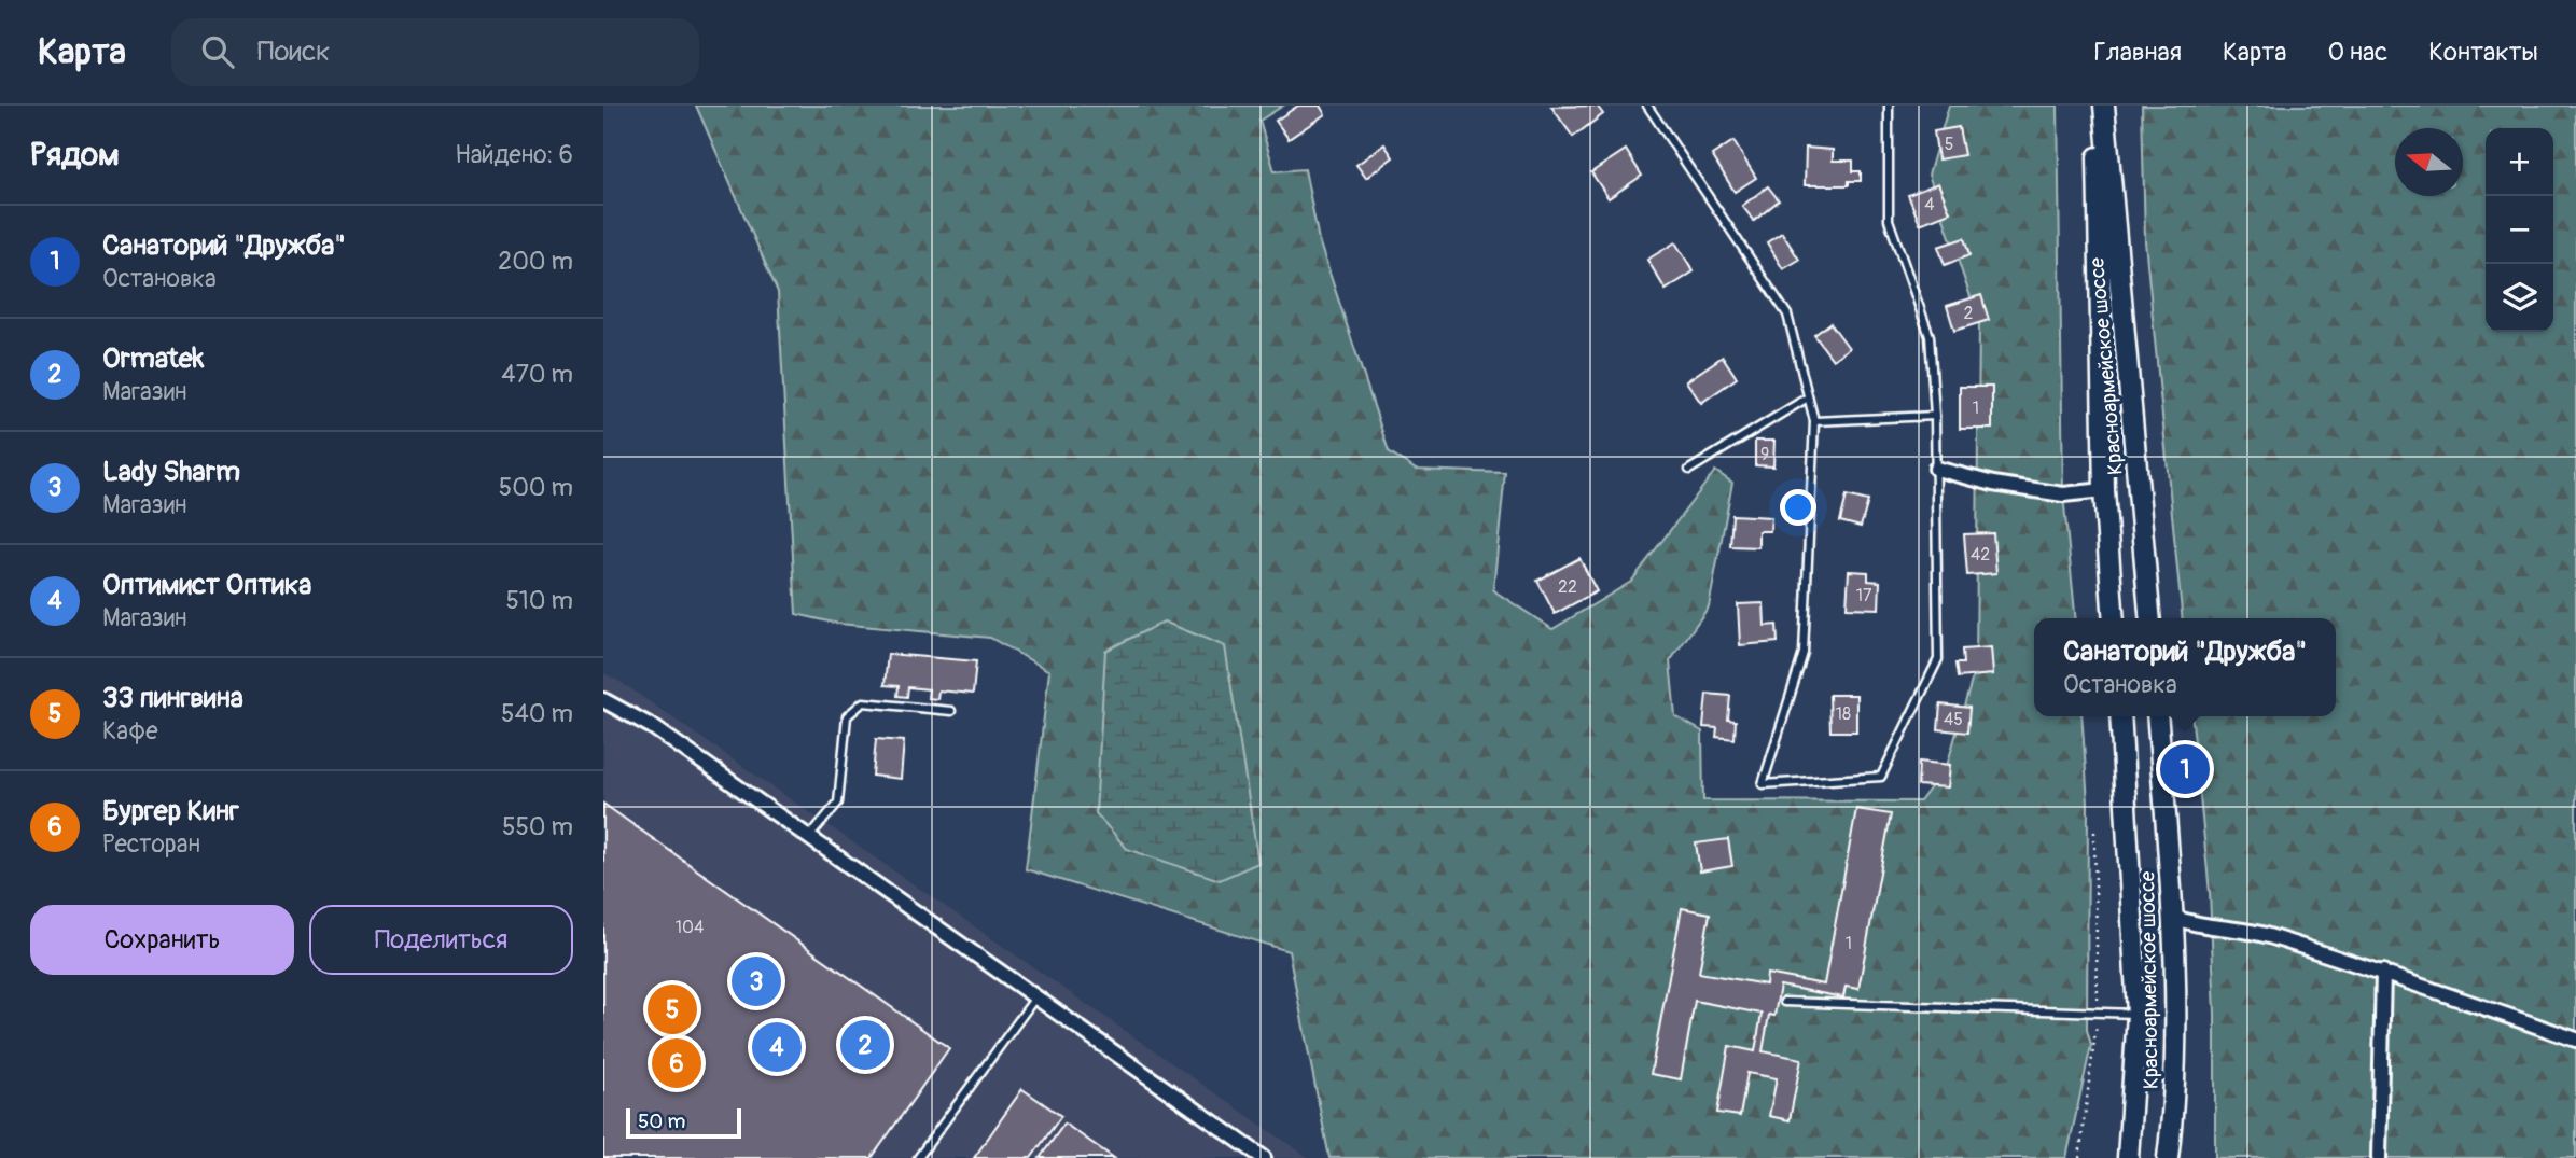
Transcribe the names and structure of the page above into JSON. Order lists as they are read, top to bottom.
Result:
{
  "streets": {
    "main road": ["Красноармейское шоссе"]
  },
  "house_numbers": [
    "5",
    "4",
    "2",
    "1",
    "9",
    "42",
    "22",
    "17",
    "18",
    "45",
    "104",
    "1"
  ],
  "scale_bar": "50 m",
  "north": "left",
  "page": {
    "header": "Карта",
    "search": "Поиск",
    "nav": [
      "Главная",
      "Карта",
      "О нас",
      "Контакты"
    ],
    "heading": ["Рядом", "Найдено: 6"],
    "map_buttons": ["+", "−"],
    "list": [
      {
        "mark": "1",
        "name": "Санаторий \"Дружба\"",
        "note": "Остановка",
        "value": "200 m"
      },
      {
        "mark": "2",
        "name": "Ormatek",
        "note": "Магазин",
        "value": "470 m"
      },
      {
        "mark": "3",
        "name": "Lady Sharm",
        "note": "Магазин",
        "value": "500 m"
      },
      {
        "mark": "4",
        "name": "Оптимист Оптика",
        "note": "Магазин",
        "value": "510 m"
      },
      {
        "mark": "5",
        "name": "33 пингвина",
        "note": "Кафе",
        "value": "540 m"
      },
      {
        "mark": "6",
        "name": "Бургер Кинг",
        "note": "Ресторан",
        "value": "550 m"
      }
    ],
    "popup": ["Санаторий \"Дружба\"", "Остановка"],
    "pins": [
      "1",
      "3",
      "5",
      "2",
      "4",
      "6"
    ],
    "buttons": ["Сохранить", "Поделиться"],
    "scale": "50 m"
  }
}
